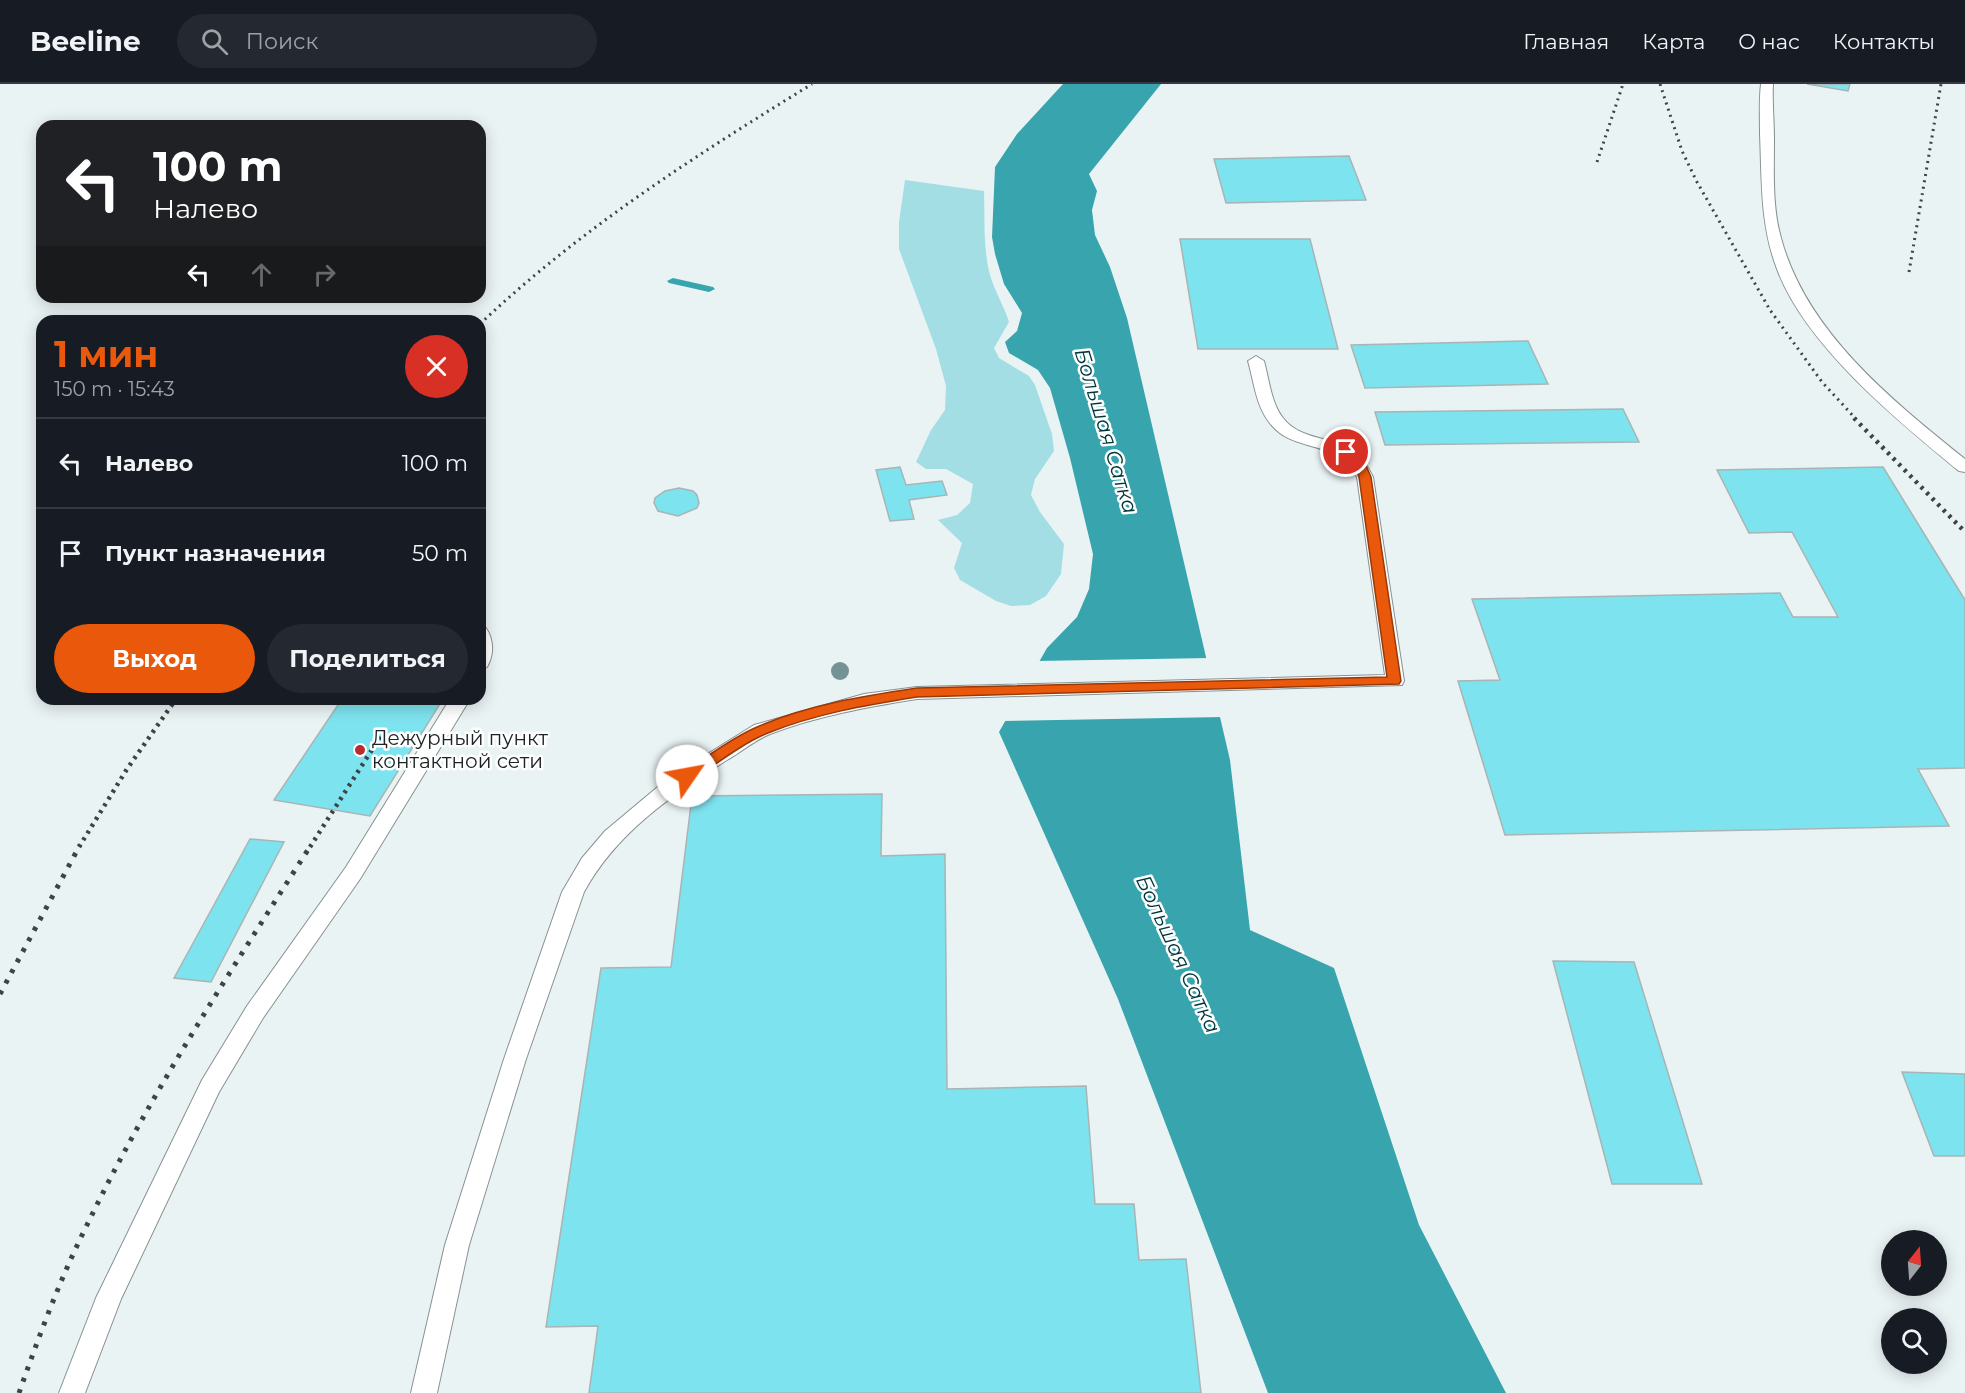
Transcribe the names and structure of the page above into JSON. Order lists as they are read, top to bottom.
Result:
{
  "water": ["Большая Сатка"],
  "places": ["Дежурный пункт контактной сети"],
  "north": "top",
  "page": {
    "header": "Beeline",
    "search": "Поиск",
    "nav": [
      "Главная",
      "Карта",
      "О нас",
      "Контакты"
    ],
    "turn": ["100 m", "Налево"],
    "heading": ["1 мин", "150 m · 15:43"],
    "list": [
      {
        "name": "Налево",
        "value": "100 m"
      },
      {
        "name": "Пункт назначения",
        "value": "50 m"
      }
    ],
    "buttons": ["Выход", "Поделиться"]
  }
}
